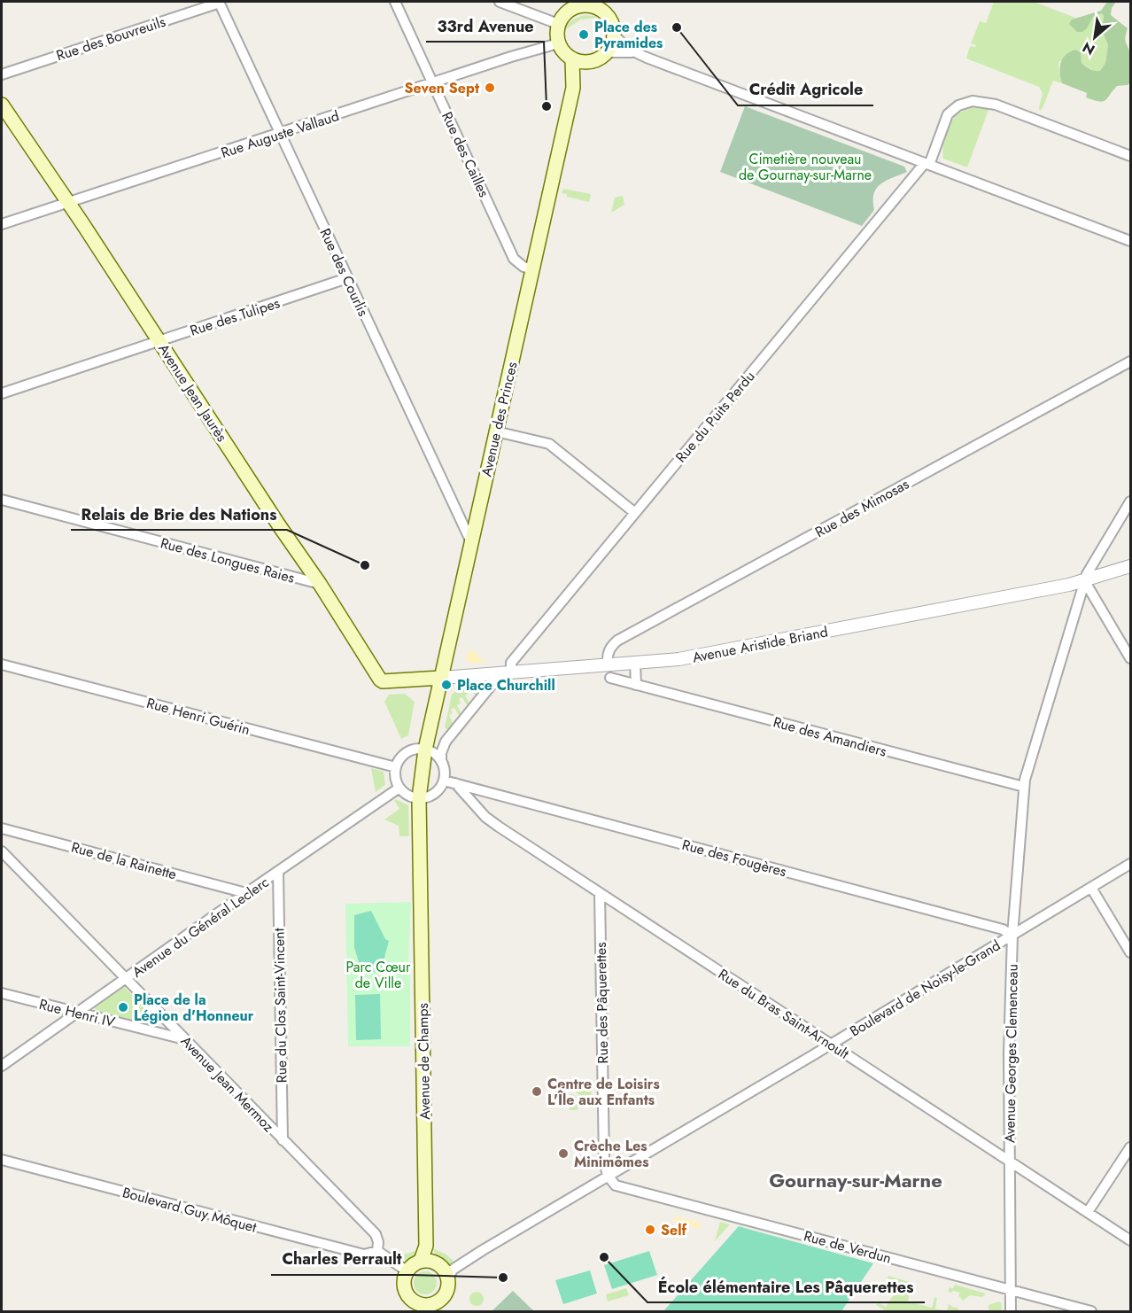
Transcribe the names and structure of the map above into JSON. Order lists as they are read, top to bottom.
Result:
{
  "streets": {
    "main road": [
      "Avenue Jean Jaurès",
      "Avenue des Princes",
      "Avenue Aristide Briand",
      "Avenue de Champs"
    ],
    "street": [
      "Rue des Bouvreuils",
      "Rue Auguste Vallaud",
      "Rue des Cailles",
      "Rue des Courlis",
      "Rue des Tulipes",
      "Rue du Puits Perdu",
      "Rue des Mimosas",
      "Rue des Longues Raies",
      "Rue Henri Guérin",
      "Rue des Amandiers",
      "Rue des Fougères",
      "Rue de la Rainette",
      "Avenue du Général Leclerc",
      "Boulevard de Noisy-le-Grand",
      "Rue des Pâquerettes",
      "Rue du Clos Saint-Vincent",
      "Rue Henri IV",
      "Rue du Bras Saint-Arnoult",
      "Avenue Georges Clemenceau",
      "Avenue Jean Mermoz",
      "Boulevard Guy Môquet",
      "Rue de Verdun"
    ]
  },
  "crossings": [
    ["Rue des Bouvreuils", "Rue des Courlis"],
    ["Rue Auguste Vallaud", "Rue des Cailles"],
    ["Rue Auguste Vallaud", "Rue des Courlis"],
    ["Rue Auguste Vallaud", "Avenue Jean Jaurès"],
    ["Rue Auguste Vallaud", "Avenue des Princes"],
    ["Rue des Cailles", "Avenue des Princes"],
    ["Rue des Courlis", "Rue des Tulipes"],
    ["Rue des Courlis", "Avenue des Princes"],
    ["Rue des Tulipes", "Avenue Jean Jaurès"],
    ["Avenue Jean Jaurès", "Rue des Longues Raies"],
    ["Avenue Jean Jaurès", "Avenue Aristide Briand"],
    ["Rue du Puits Perdu", "Avenue Aristide Briand"],
    ["Avenue des Princes", "Avenue Aristide Briand"],
    ["Avenue des Princes", "Avenue de Champs"],
    ["Rue des Mimosas", "Avenue Aristide Briand"],
    ["Avenue Aristide Briand", "Avenue Georges Clemenceau"],
    ["Rue des Amandiers", "Avenue Georges Clemenceau"],
    ["Rue des Fougères", "Boulevard de Noisy-le-Grand"],
    ["Rue des Fougères", "Rue du Bras Saint-Arnoult"],
    ["Rue des Fougères", "Avenue Georges Clemenceau"],
    ["Rue de la Rainette", "Avenue du Général Leclerc"],
    ["Avenue du Général Leclerc", "Rue du Clos Saint-Vincent"],
    ["Avenue du Général Leclerc", "Rue Henri IV"],
    ["Avenue du Général Leclerc", "Avenue Jean Mermoz"],
    ["Boulevard de Noisy-le-Grand", "Rue des Pâquerettes"],
    ["Boulevard de Noisy-le-Grand", "Rue du Bras Saint-Arnoult"],
    ["Boulevard de Noisy-le-Grand", "Avenue Georges Clemenceau"],
    ["Boulevard de Noisy-le-Grand", "Avenue de Champs"],
    ["Boulevard de Noisy-le-Grand", "Rue de Verdun"],
    ["Rue des Pâquerettes", "Rue du Bras Saint-Arnoult"],
    ["Rue des Pâquerettes", "Rue de Verdun"],
    ["Rue du Clos Saint-Vincent", "Avenue Jean Mermoz"],
    ["Rue Henri IV", "Avenue Jean Mermoz"],
    ["Rue du Bras Saint-Arnoult", "Avenue Georges Clemenceau"],
    ["Avenue Georges Clemenceau", "Rue de Verdun"],
    ["Avenue Jean Mermoz", "Boulevard Guy Môquet"]
  ],
  "districts": ["Gournay-sur-Marne"],
  "parks": ["Cimetière nouveau de Gournay-sur-Marne", "Parc Cœur de Ville"],
  "places": [
    "Crédit Agricole",
    "Place des Pyramides",
    "Seven Sept",
    "33rd Avenue",
    "Relais de Brie des Nations",
    "Place Churchill",
    "Place de la Légion d'Honneur",
    "Centre de Loisirs L'Île aux Enfants",
    "Crèche Les Minimômes",
    "Self",
    "École élémentaire Les Pâquerettes",
    "Charles Perrault"
  ],
  "north": "bottom left"
}
